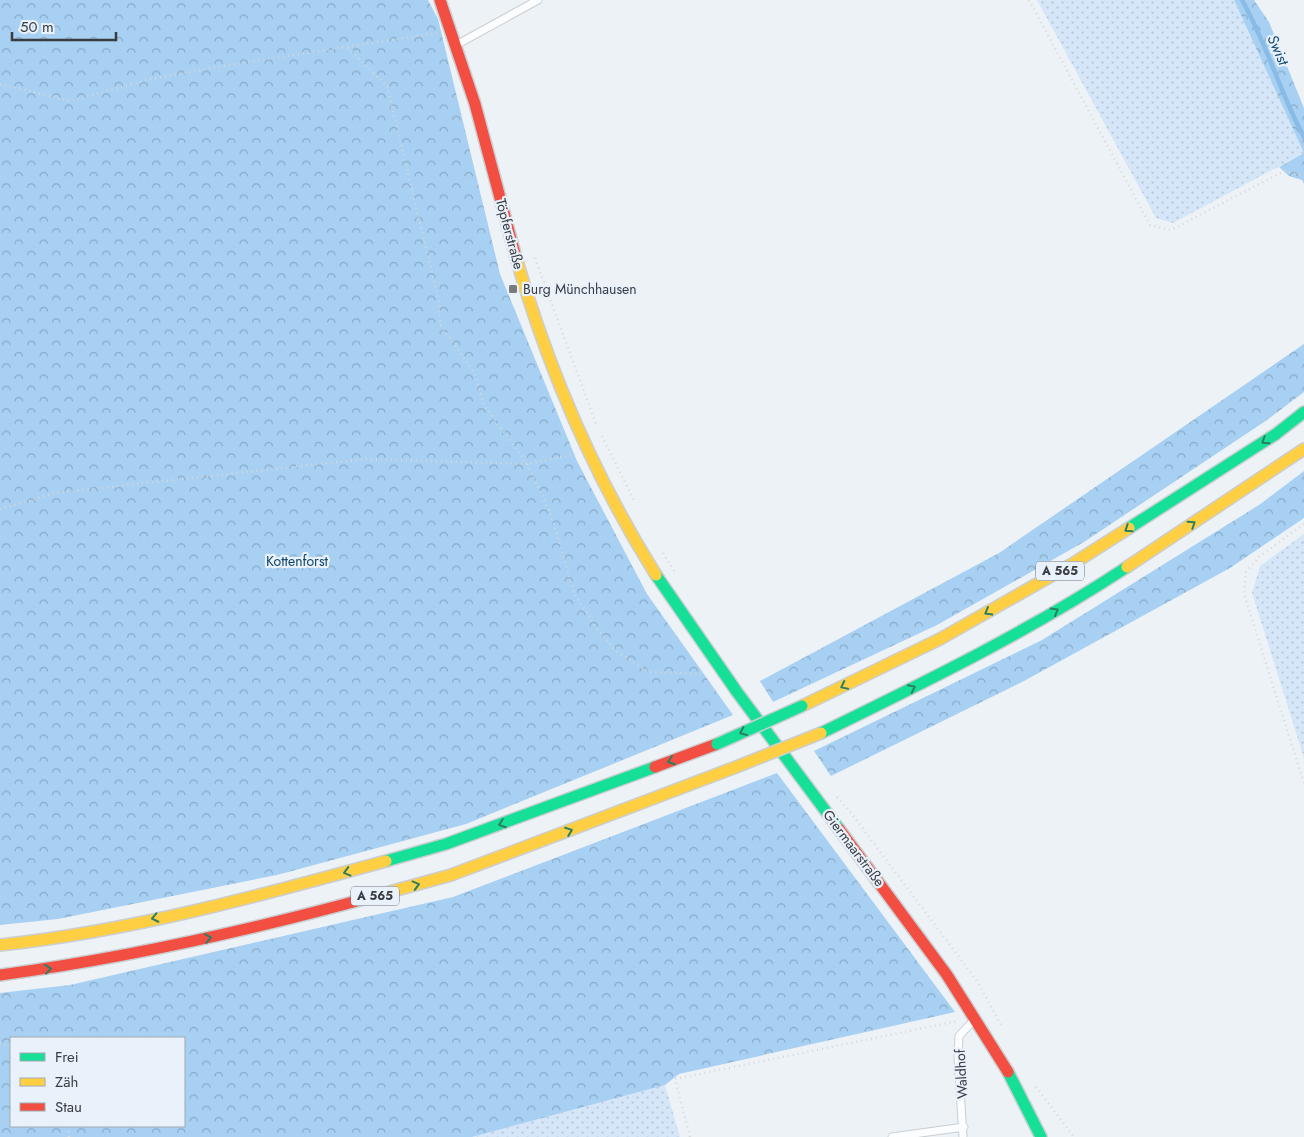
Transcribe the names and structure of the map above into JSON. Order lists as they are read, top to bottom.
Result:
{
  "streets": {
    "main road": ["Töpferstraße", "A 565", "Giermaarstraße"],
    "lane": ["Waldhof"]
  },
  "crossings": [
    ["Töpferstraße", "Giermaarstraße"],
    ["Giermaarstraße", "Waldhof"]
  ],
  "water": ["Swist"],
  "parks": ["Kottenforst"],
  "places": {
    "transit": ["Burg Münchhausen"]
  },
  "legend": ["Frei", "Zäh", "Stau"],
  "scale_bar": "50 m"
}
